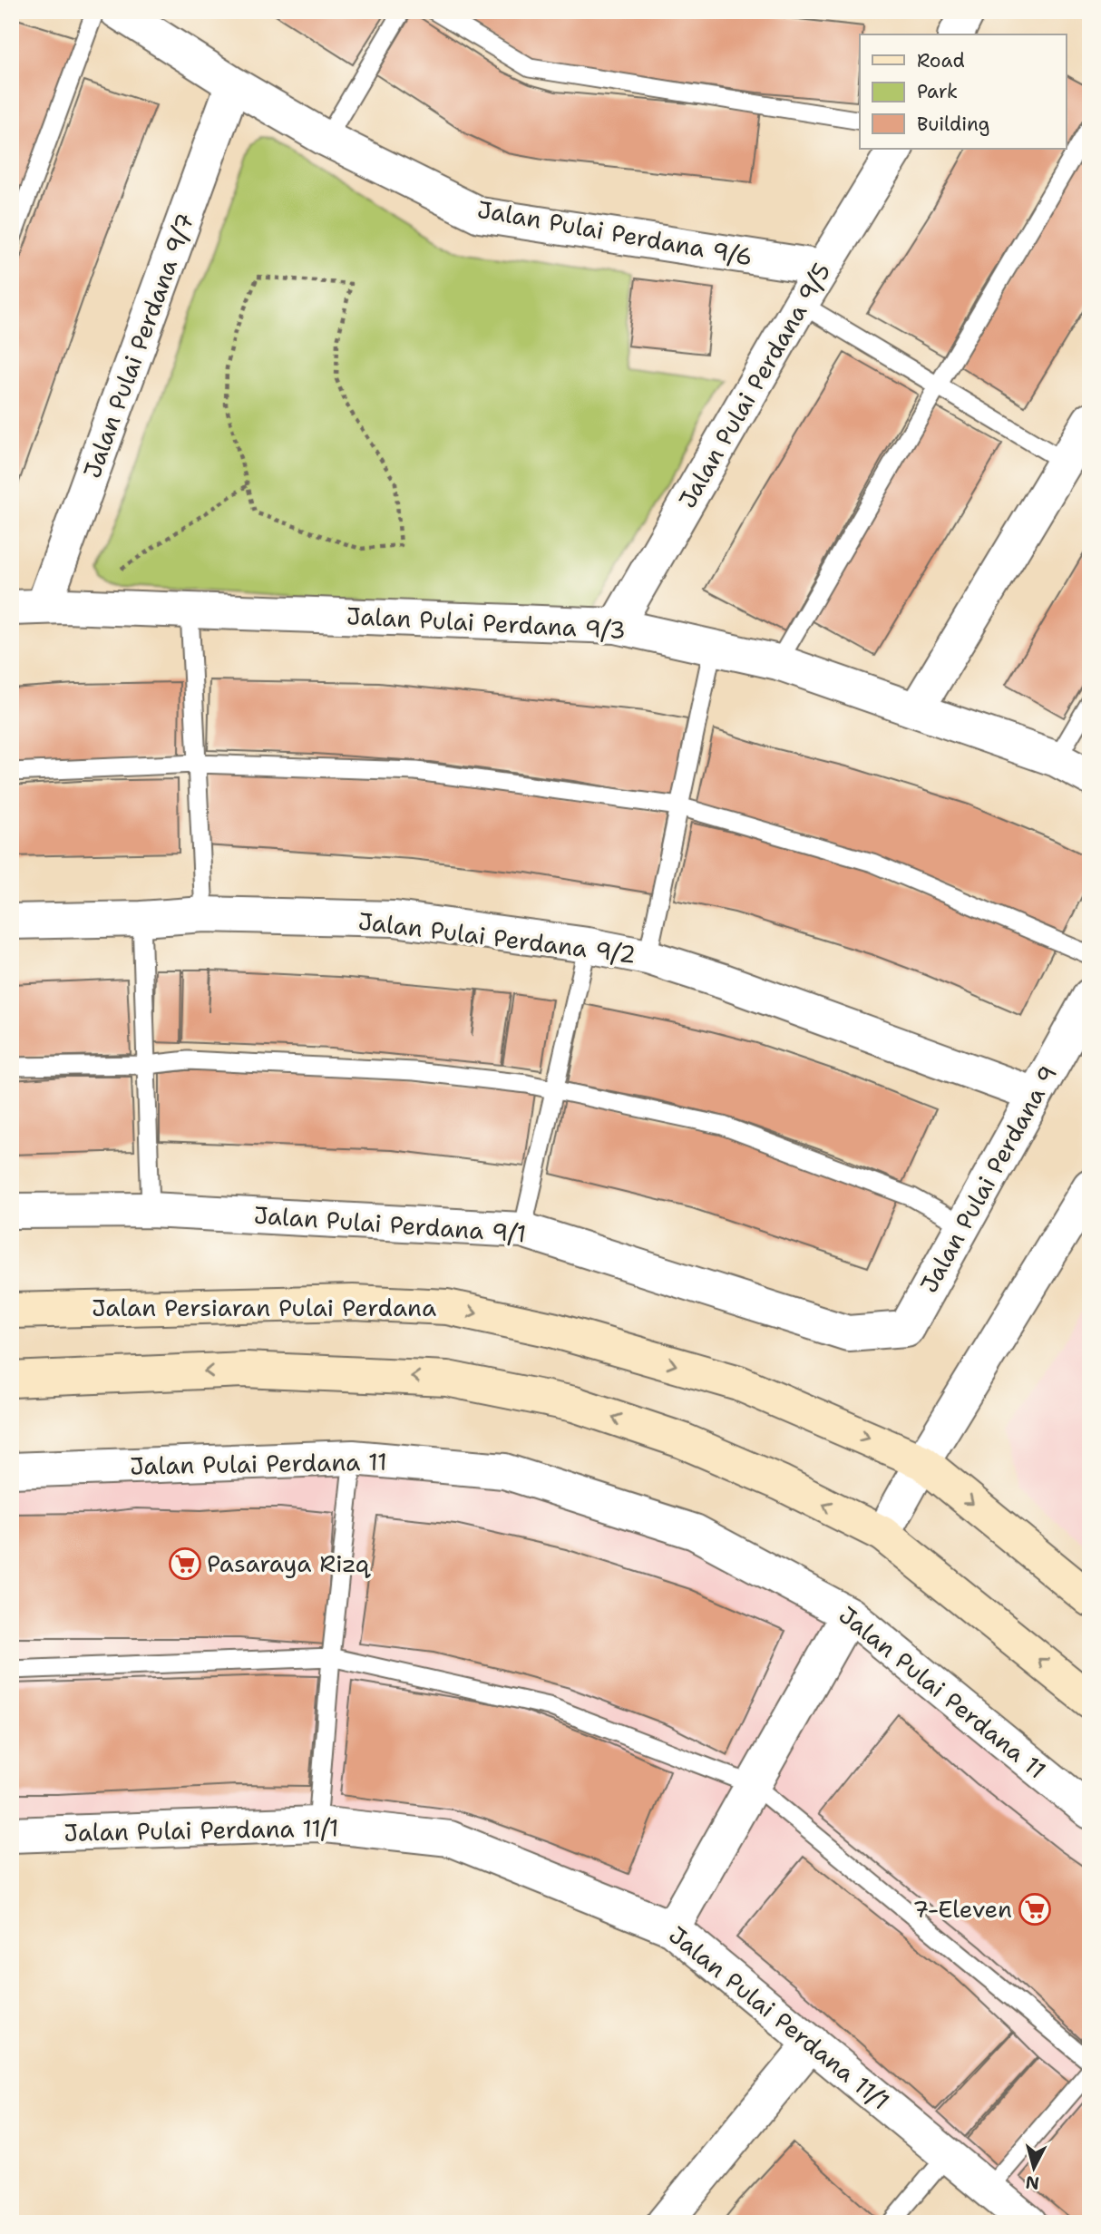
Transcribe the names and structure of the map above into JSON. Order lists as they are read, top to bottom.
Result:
{
  "streets": {
    "main road": ["Jalan Persiaran Pulai Perdana"],
    "street": [
      "Jalan Pulai Perdana 9/6",
      "Jalan Pulai Perdana 9/7",
      "Jalan Pulai Perdana 9/5",
      "Jalan Pulai Perdana 9/3",
      "Jalan Pulai Perdana 9/2",
      "Jalan Pulai Perdana 9",
      "Jalan Pulai Perdana 9/1",
      "Jalan Pulai Perdana 11",
      "Jalan Pulai Perdana 11/1"
    ]
  },
  "crossings": [
    ["Jalan Pulai Perdana 9/6", "Jalan Pulai Perdana 9/7"],
    ["Jalan Pulai Perdana 9/6", "Jalan Pulai Perdana 9/5"],
    ["Jalan Pulai Perdana 9/7", "Jalan Pulai Perdana 9/3"],
    ["Jalan Pulai Perdana 9/5", "Jalan Pulai Perdana 9/3"],
    ["Jalan Pulai Perdana 9/2", "Jalan Pulai Perdana 9"],
    ["Jalan Pulai Perdana 9", "Jalan Pulai Perdana 9/1"]
  ],
  "places": {
    "supermarket": ["Pasaraya Rizq", "7-Eleven"]
  },
  "legend": ["Road", "Park", "Building"],
  "north": "bottom"
}
